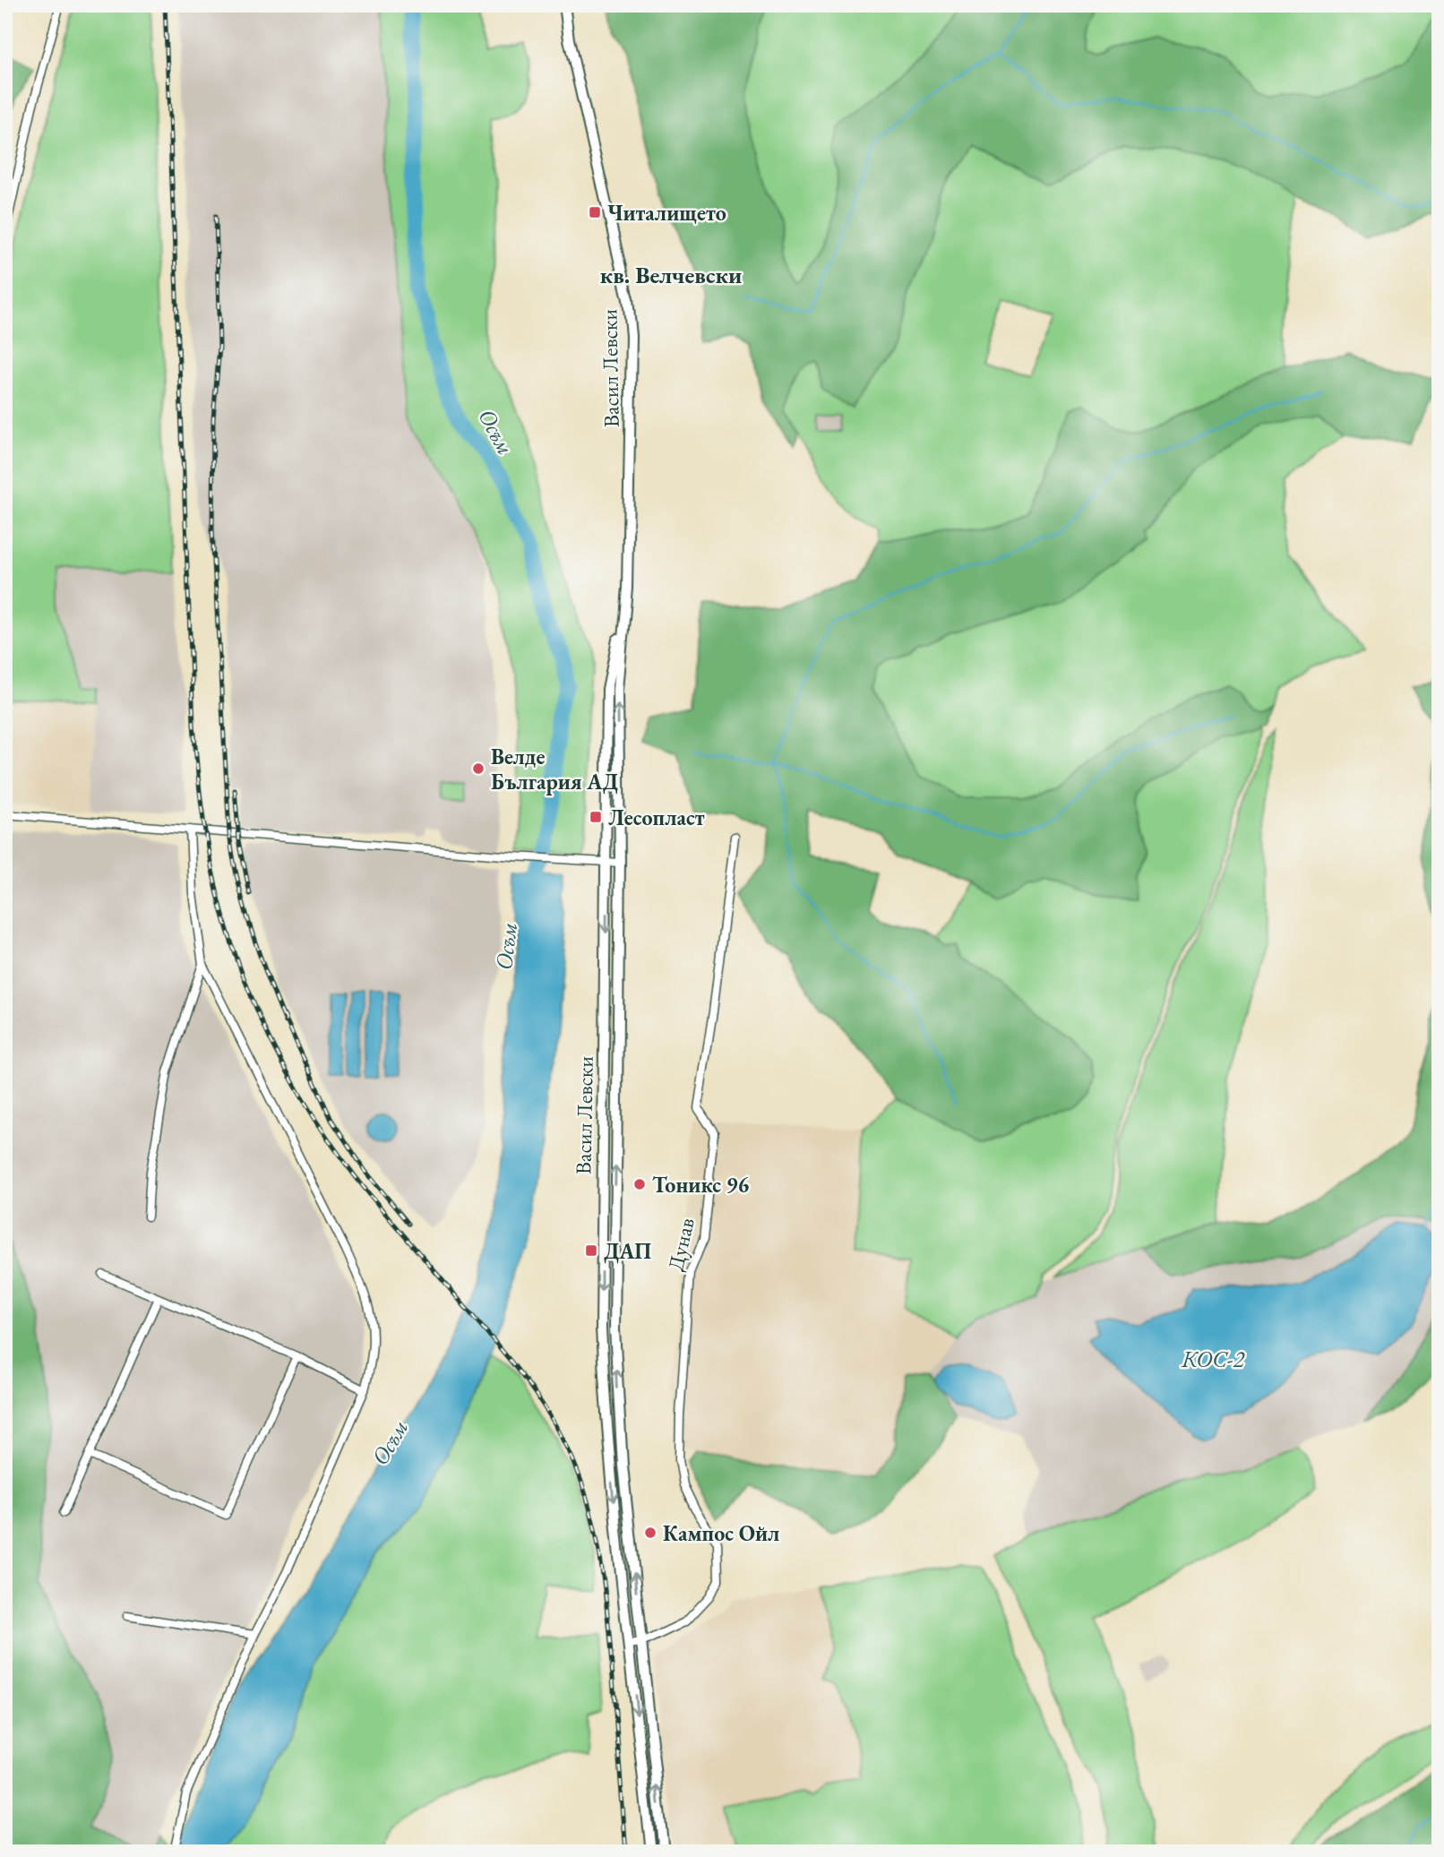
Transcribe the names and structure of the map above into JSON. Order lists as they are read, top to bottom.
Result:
{
  "streets": {
    "main road": ["Васил Левски"],
    "street": ["Дунав"]
  },
  "crossings": [
    ["Васил Левски", "Дунав"]
  ],
  "districts": ["кв. Велчевски"],
  "water": ["Осъм", "КОС-2"],
  "places": {
    "transit": ["Читалището", "Лесопласт", "ДАП"],
    "other": ["Велде България АД", "Тоникс 96", "Кампос Ойл"]
  }
}
